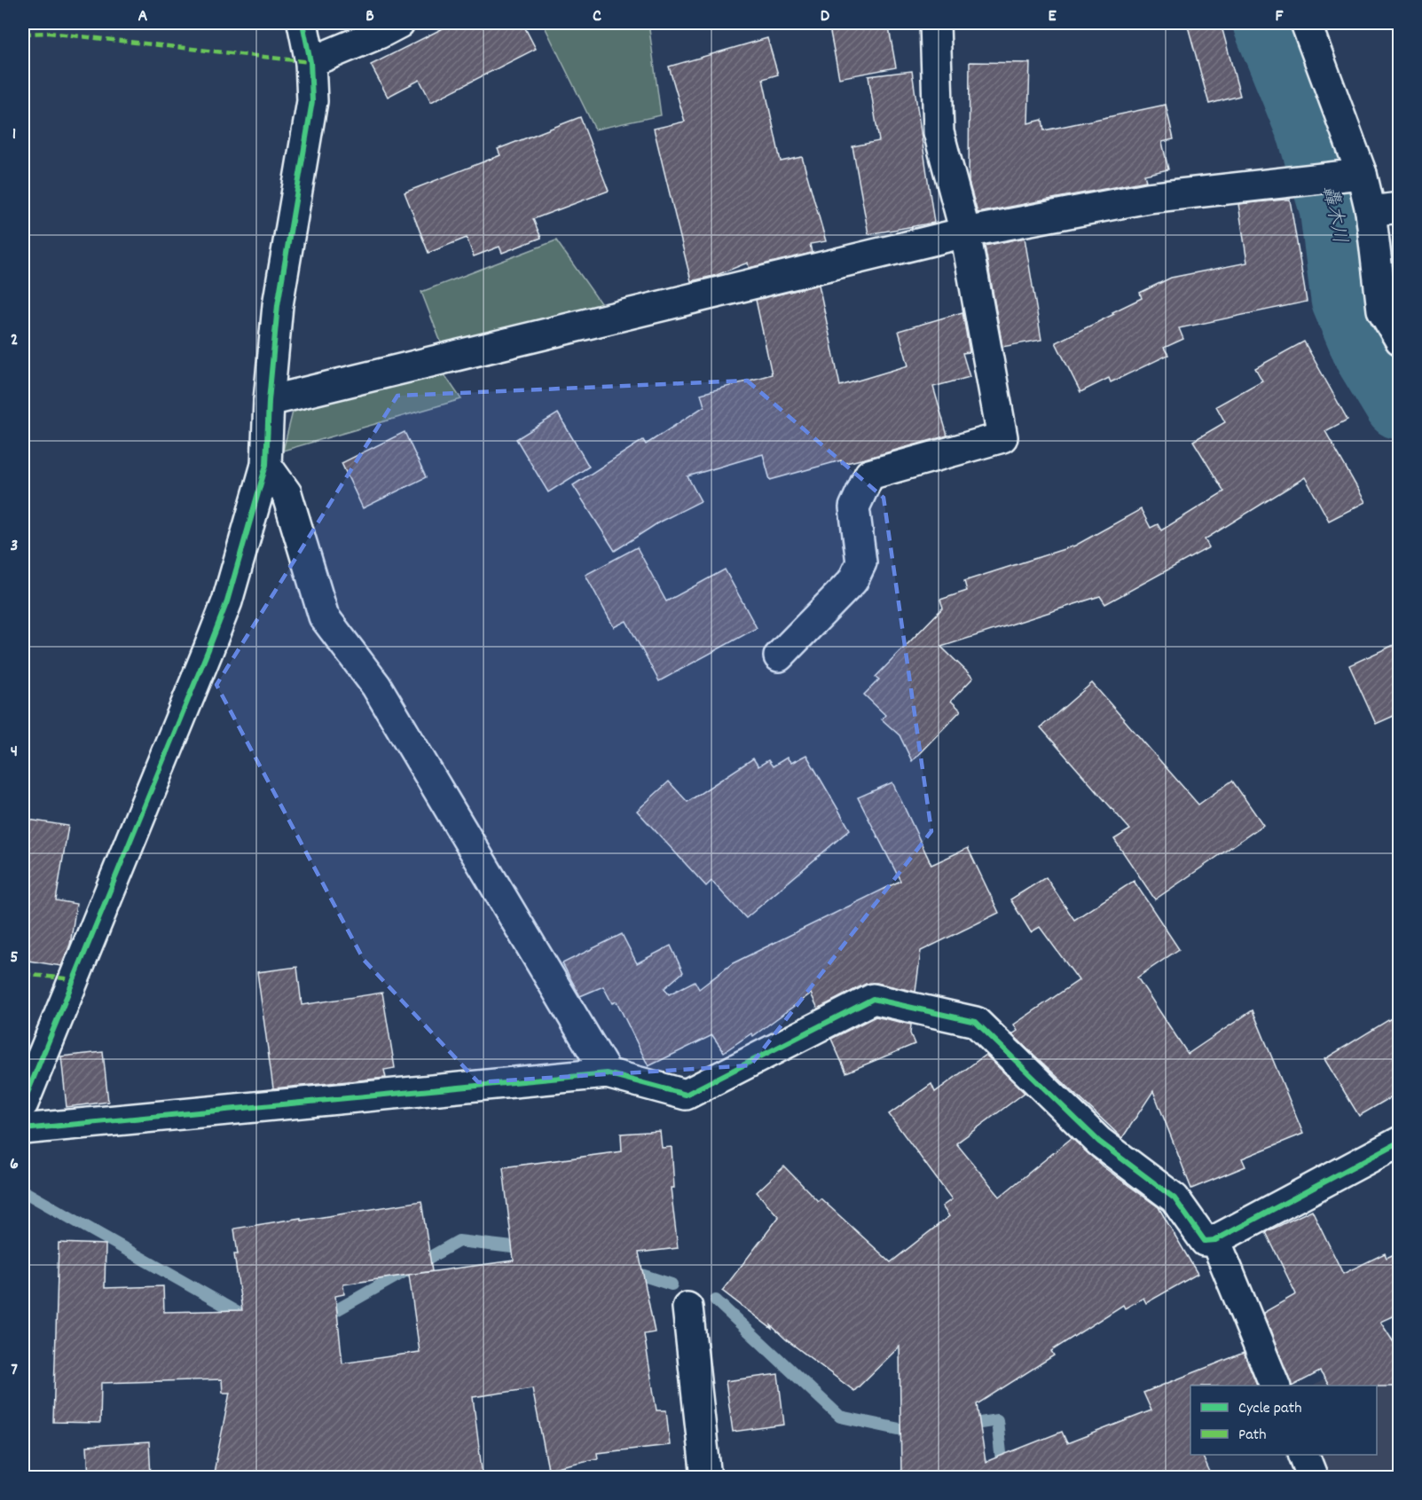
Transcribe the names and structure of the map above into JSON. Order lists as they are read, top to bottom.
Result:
{
  "water": ["轟木川"],
  "legend": ["Cycle path", "Path"],
  "grid": {
    "columns": [
      "A",
      "B",
      "C",
      "D",
      "E",
      "F"
    ],
    "rows": [
      "1",
      "2",
      "3",
      "4",
      "5",
      "6",
      "7"
    ]
  }
}
